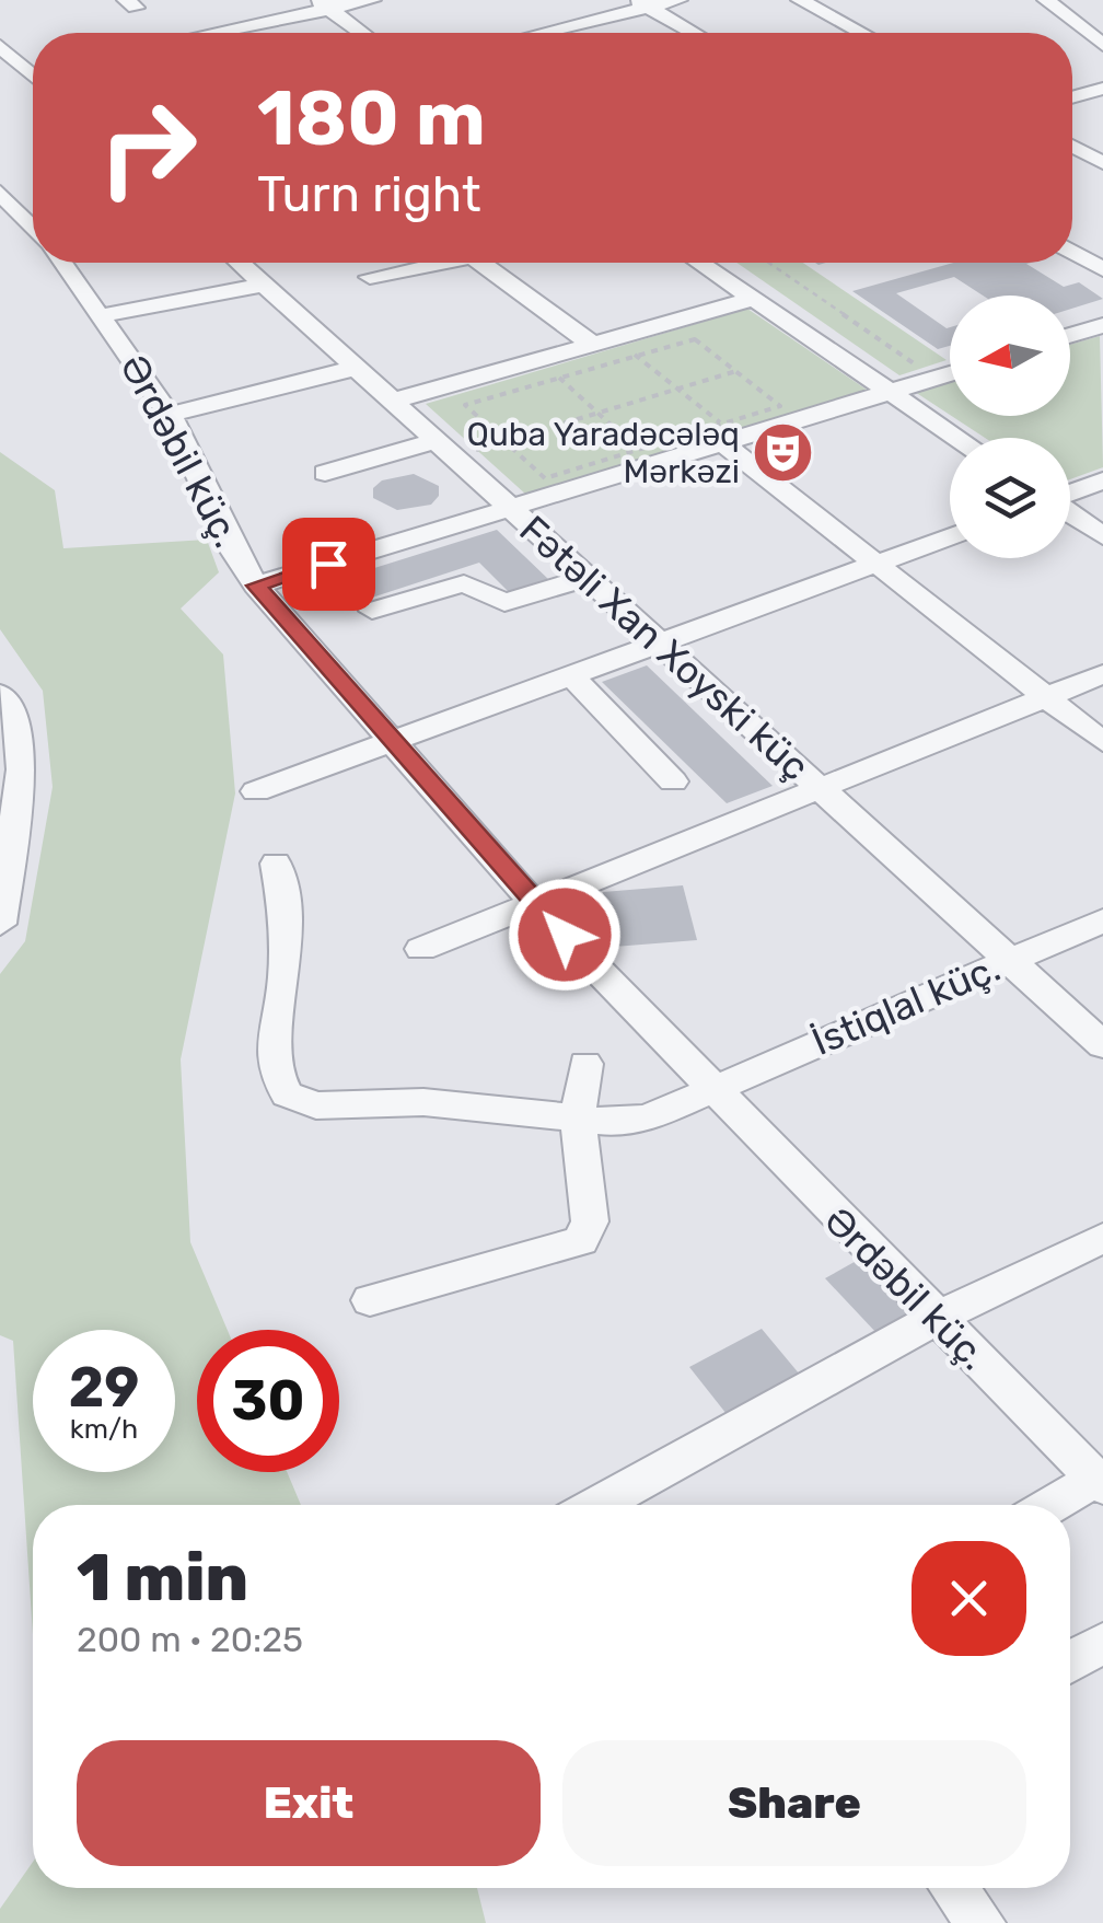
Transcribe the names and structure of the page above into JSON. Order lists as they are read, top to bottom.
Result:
{
  "streets": {
    "street": ["Ərdəbil küç.", "Fətəli Xan Xoyski küç", "İstiqlal küç."]
  },
  "crossings": [
    ["Ərdəbil küç.", "İstiqlal küç."],
    ["Fətəli Xan Xoyski küç", "İstiqlal küç."]
  ],
  "places": {
    "theatre": ["Quba Yaradəcələq Mərkəzi"]
  },
  "north": "left",
  "page": {
    "turn": ["180 m", "Turn right"],
    "speed": "29 km/h",
    "limit": "30",
    "heading": ["1 min", "200 m · 20:25"],
    "buttons": ["Exit", "Share"]
  }
}
